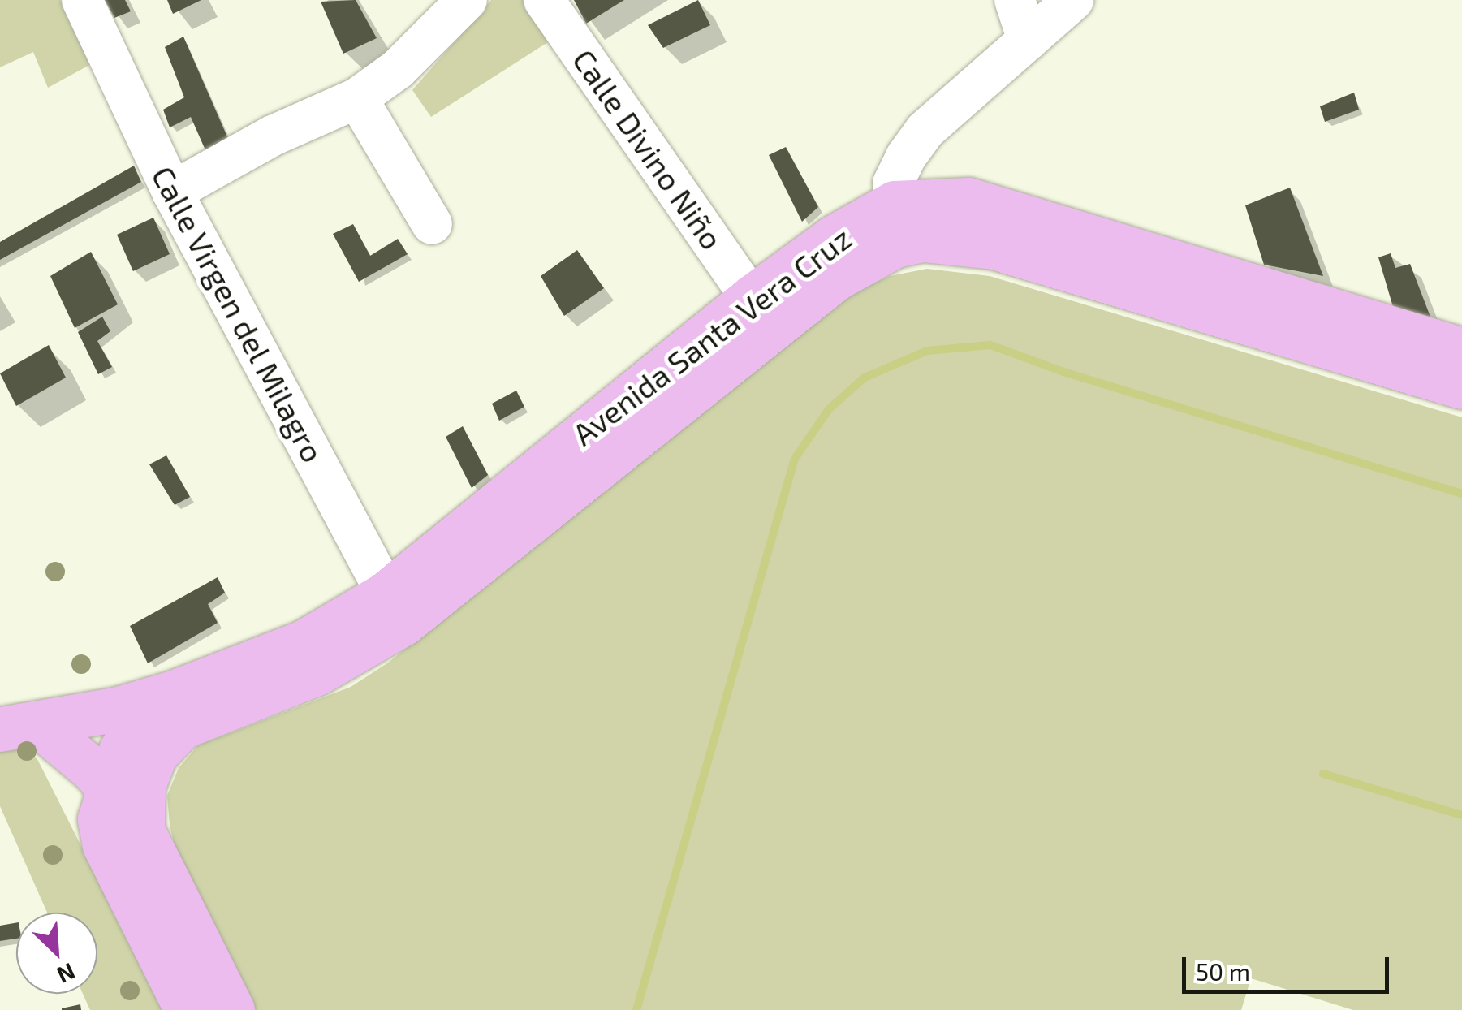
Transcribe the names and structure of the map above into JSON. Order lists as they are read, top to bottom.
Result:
{
  "streets": {
    "main road": ["Avenida Santa Vera Cruz"],
    "street": ["Calle Divino Niño", "Calle Virgen del Milagro"]
  },
  "crossings": [
    ["Calle Divino Niño", "Avenida Santa Vera Cruz"],
    ["Calle Virgen del Milagro", "Avenida Santa Vera Cruz"]
  ],
  "scale_bar": "50 m",
  "north": "bottom right"
}
